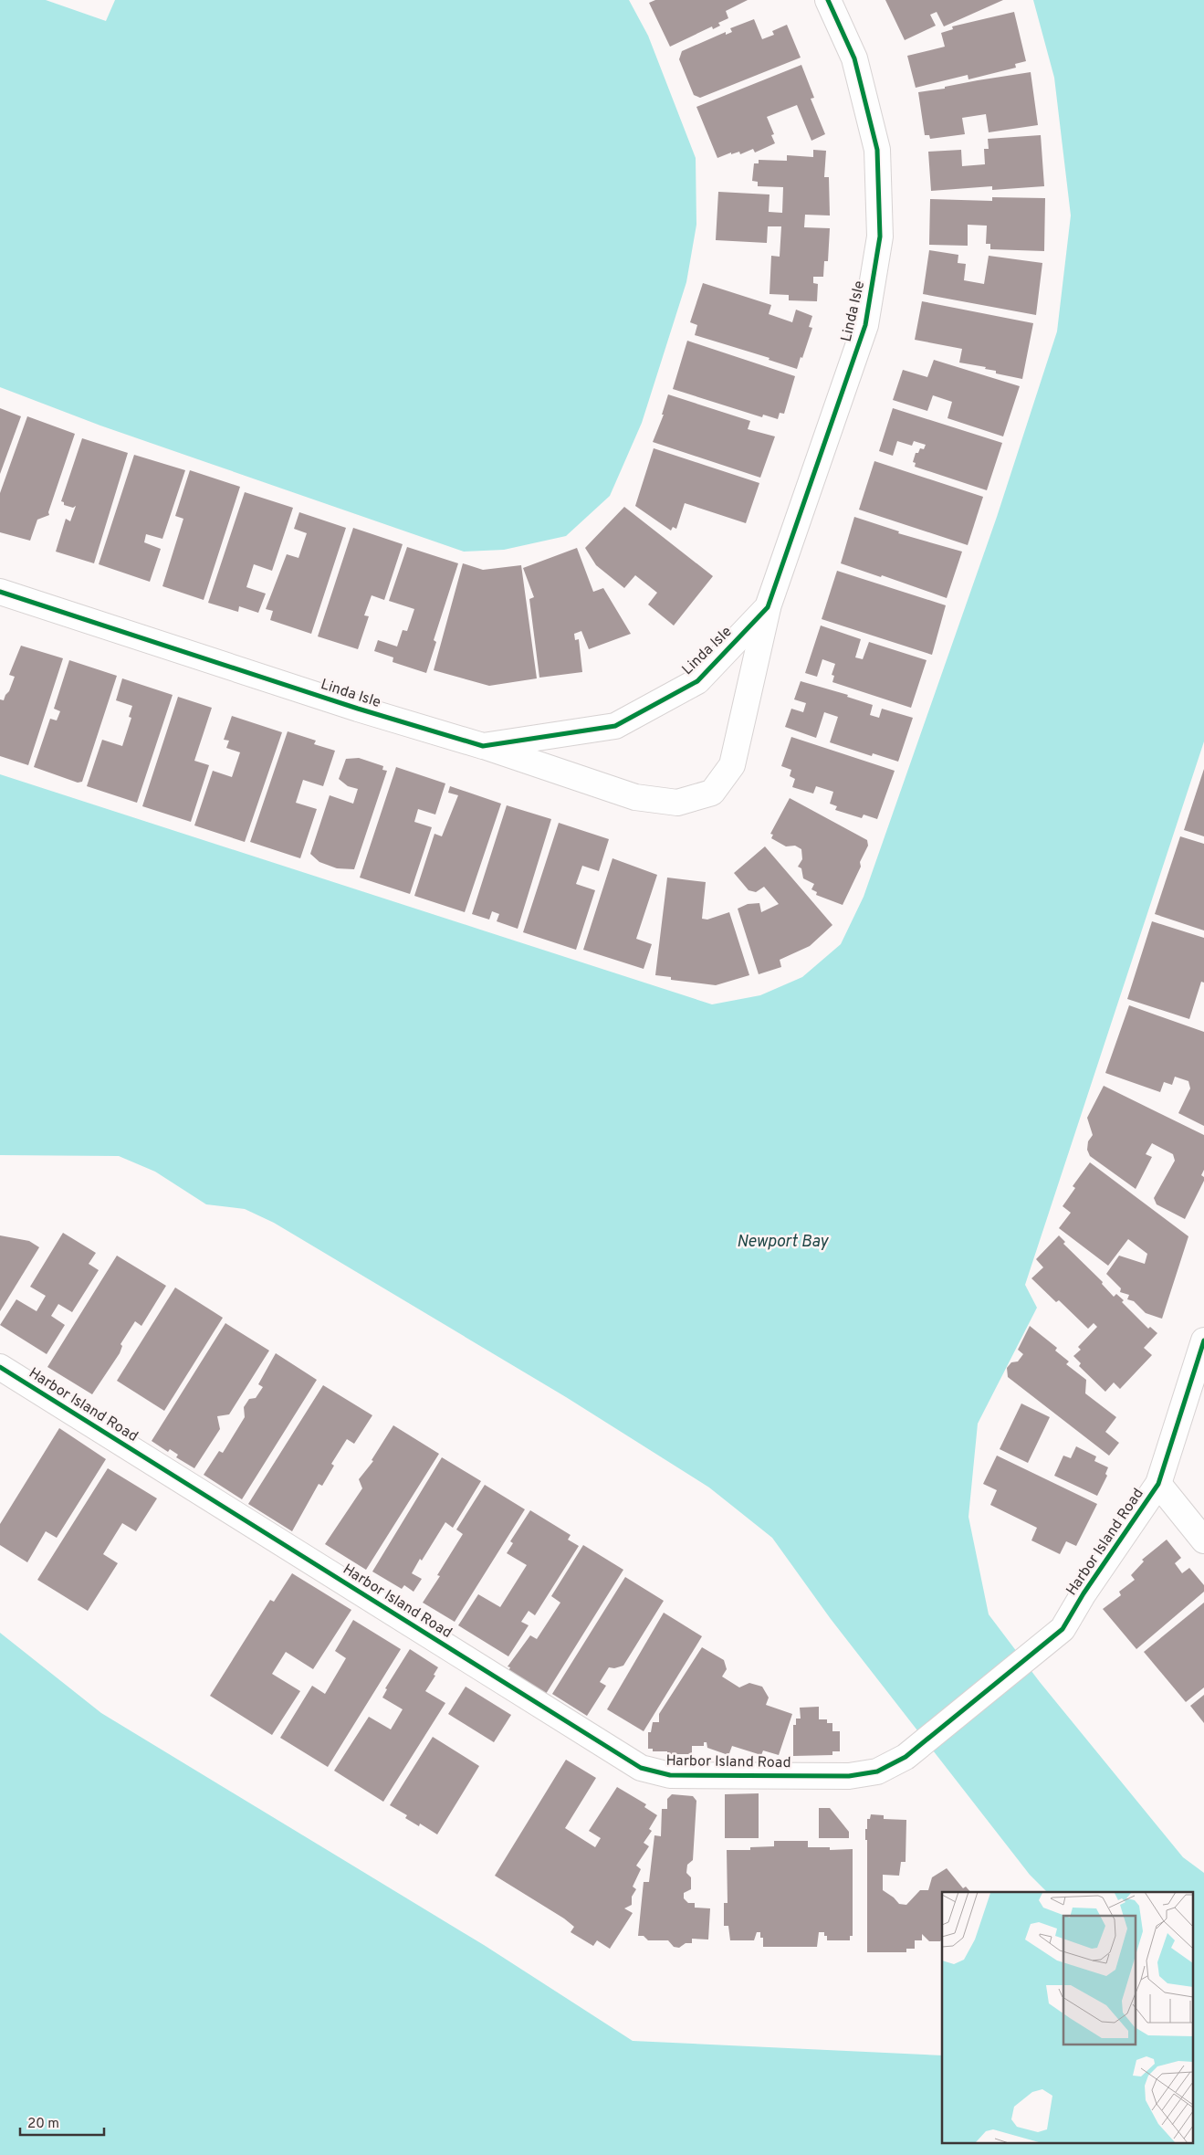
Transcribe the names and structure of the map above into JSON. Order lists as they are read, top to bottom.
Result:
{
  "streets": {
    "street": ["Linda Isle", "Harbor Island Road"]
  },
  "water": ["Newport Bay"],
  "scale_bar": "20 m"
}
